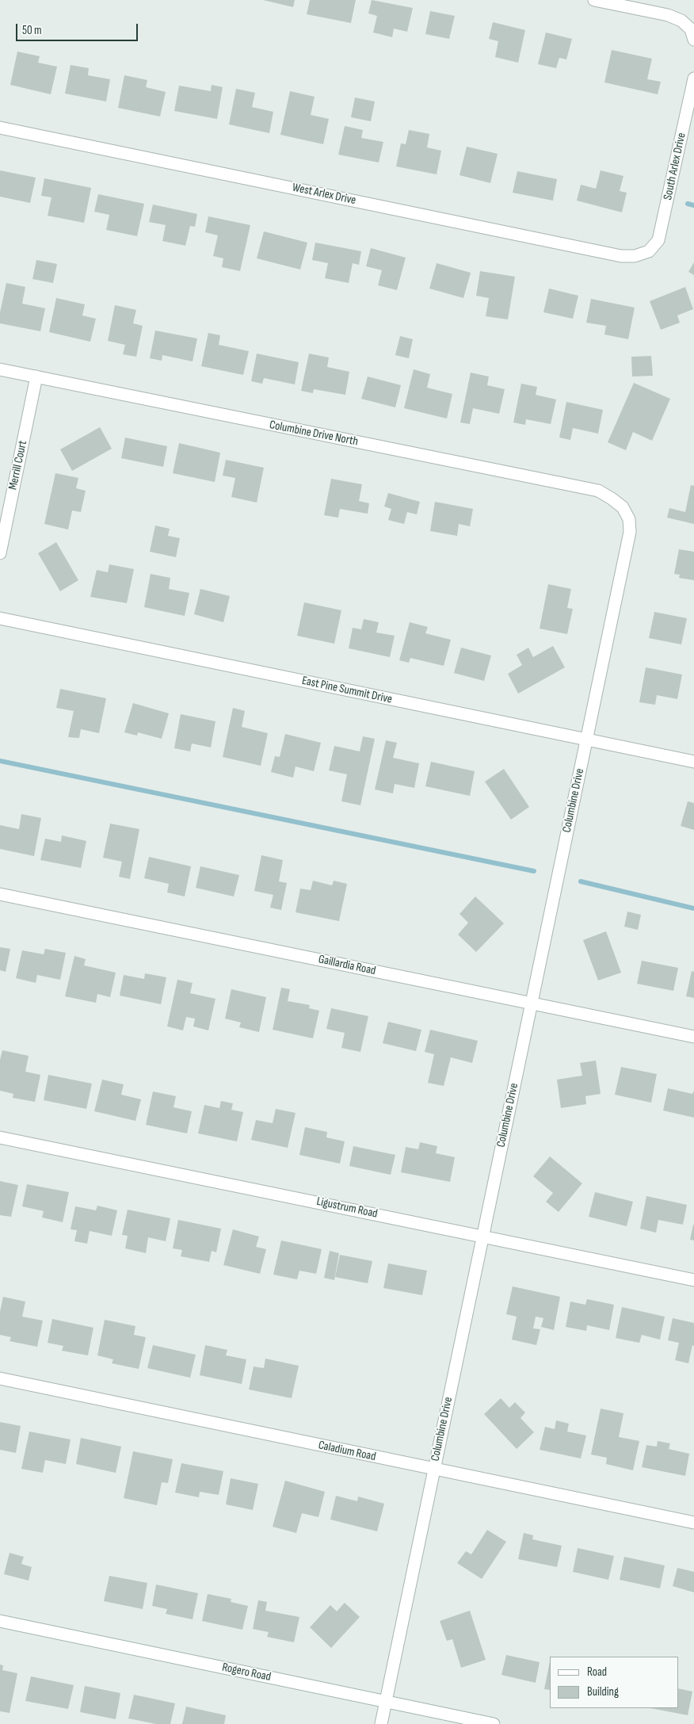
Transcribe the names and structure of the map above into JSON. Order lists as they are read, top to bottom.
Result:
{
  "streets": {
    "street": [
      "South Arlex Drive",
      "West Arlex Drive",
      "Columbine Drive North",
      "Merrill Court",
      "East Pine Summit Drive",
      "Columbine Drive",
      "Gaillardia Road",
      "Ligustrum Road",
      "Caladium Road",
      "Rogero Road"
    ]
  },
  "crossings": [
    ["South Arlex Drive", "West Arlex Drive"],
    ["Columbine Drive North", "Merrill Court"],
    ["Columbine Drive North", "Columbine Drive"],
    ["East Pine Summit Drive", "Columbine Drive"],
    ["Columbine Drive", "Gaillardia Road"],
    ["Columbine Drive", "Ligustrum Road"],
    ["Columbine Drive", "Caladium Road"],
    ["Columbine Drive", "Rogero Road"]
  ],
  "legend": ["Road", "Building"],
  "scale_bar": "50 m"
}
